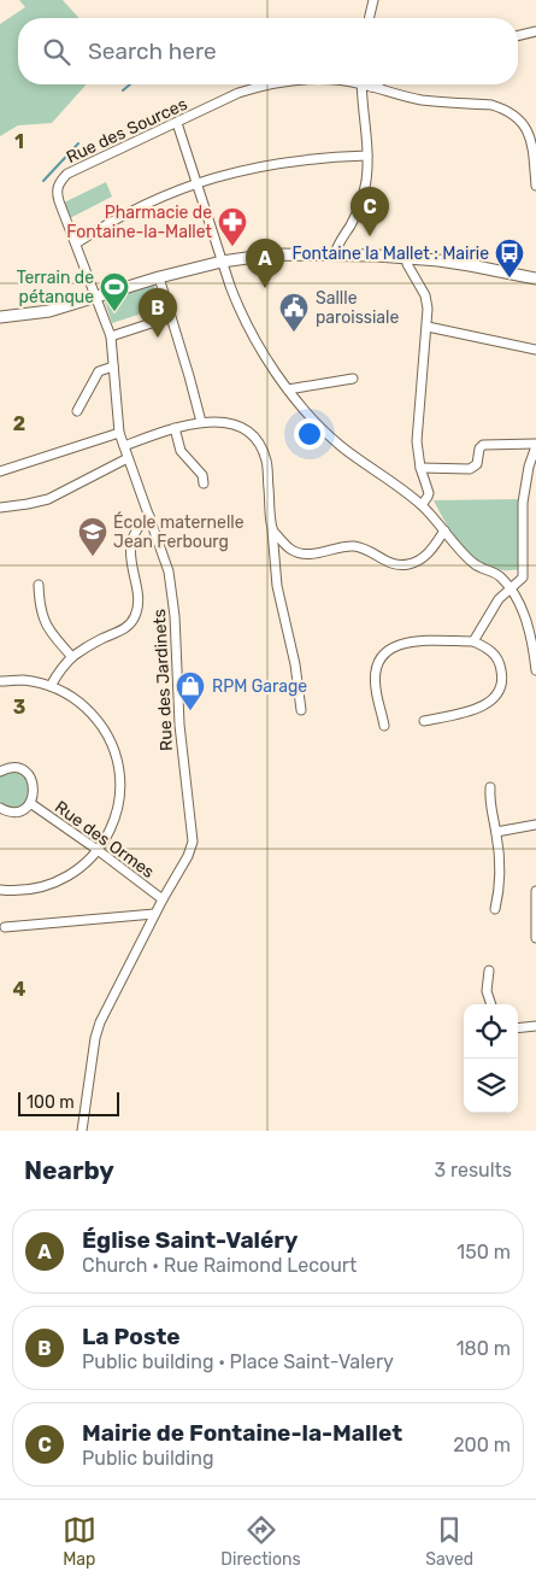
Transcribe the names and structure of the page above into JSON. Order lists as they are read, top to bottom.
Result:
{
  "streets": {
    "street": ["Rue des Sources", "Rue des Jardinets", "Rue des Ormes"]
  },
  "crossings": [
    ["Rue des Sources", "Rue des Jardinets"],
    ["Rue des Jardinets", "Rue des Ormes"]
  ],
  "places": {
    "pharmacy": ["Pharmacie de Fontaine-la-Mallet"],
    "bus stop": ["Fontaine la Mallet : Mairie"],
    "sports": ["Terrain de pétanque"],
    "public building": ["Sallle paroissiale"],
    "school or university": ["École maternelle Jean Ferbourg"],
    "shop": ["RPM Garage"]
  },
  "scale_bar": "100 m",
  "page": {
    "search": "Search here",
    "pins": ["C", "A", "B"],
    "scale": "100 m",
    "heading": ["Nearby", "3 results"],
    "list": [
      {
        "mark": "A",
        "name": "Église Saint-Valéry",
        "note": "Church · Rue Raimond Lecourt",
        "value": "150 m"
      },
      {
        "mark": "B",
        "name": "La Poste",
        "note": "Public building · Place Saint-Valery",
        "value": "180 m"
      },
      {
        "mark": "C",
        "name": "Mairie de Fontaine-la-Mallet",
        "note": "Public building",
        "value": "200 m"
      }
    ],
    "nav": ["Map", "Directions", "Saved"]
  },
  "grid": {
    "rows": [
      "1",
      "2",
      "3",
      "4"
    ]
  }
}
